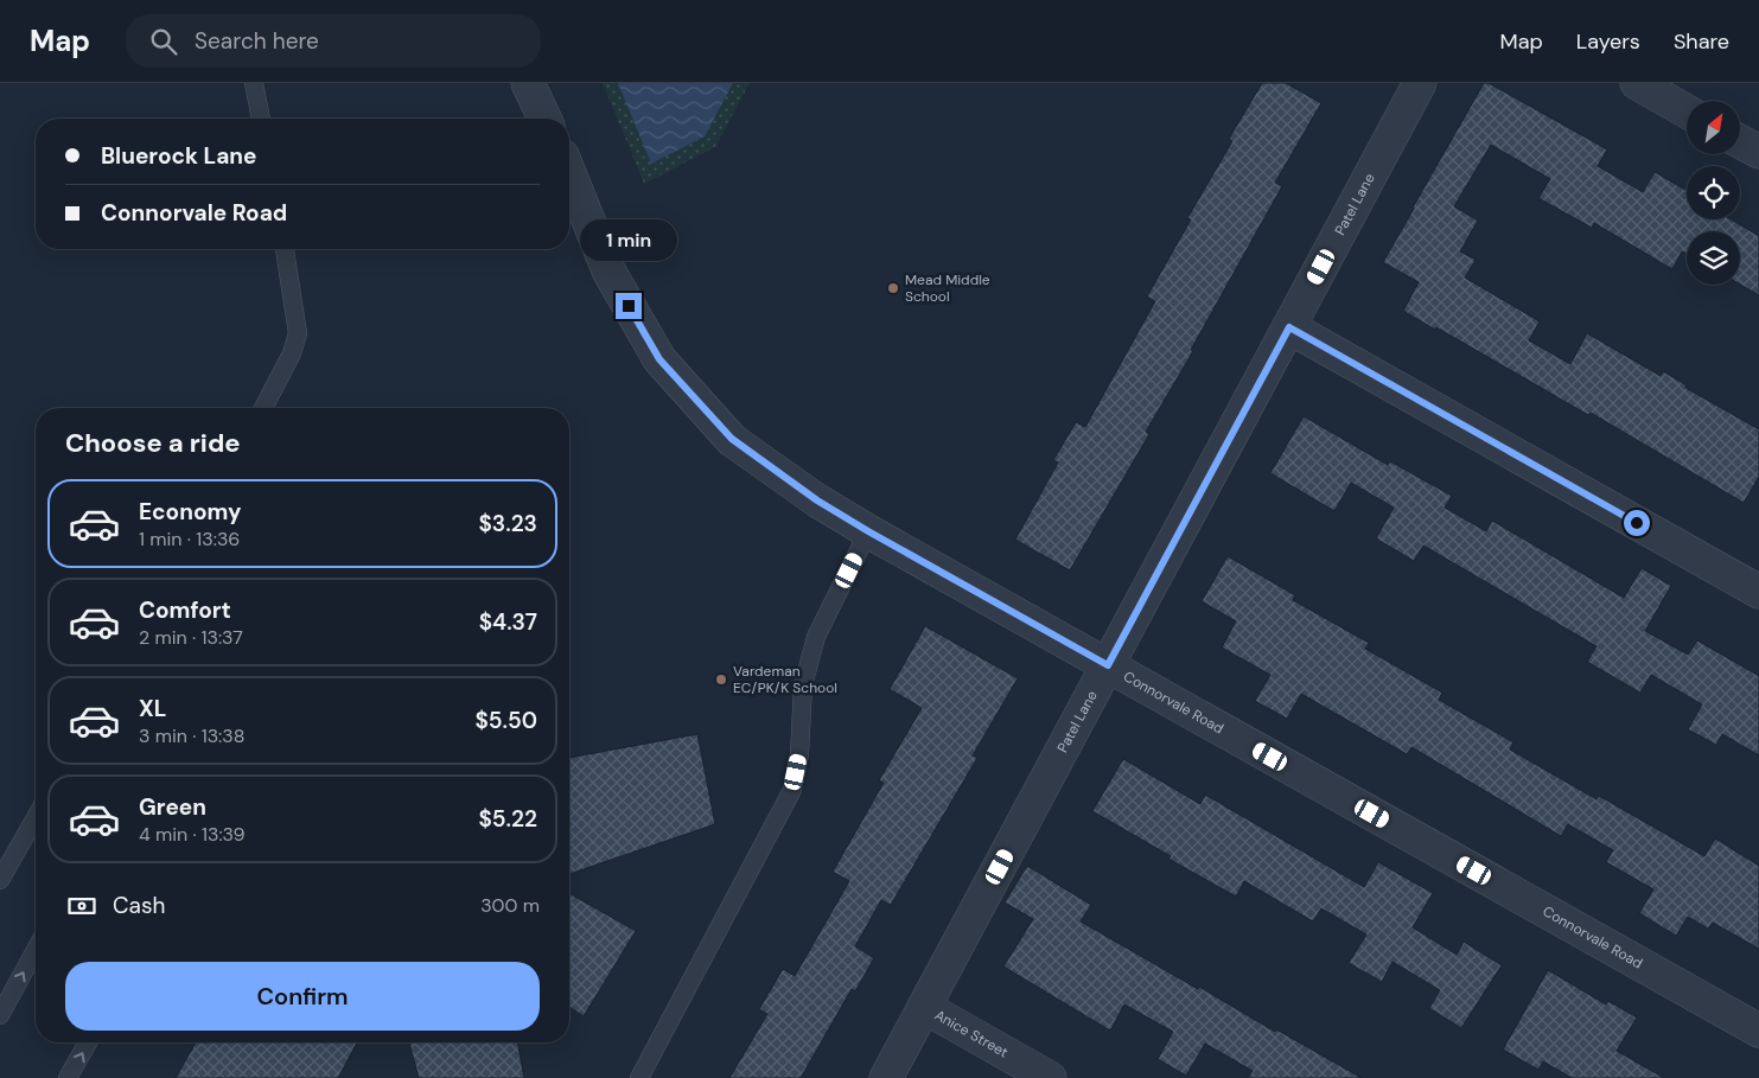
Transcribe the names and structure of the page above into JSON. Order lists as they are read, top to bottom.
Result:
{
  "streets": {
    "street": ["Patel Lane", "Connorvale Road", "Anice Street"]
  },
  "crossings": [
    ["Patel Lane", "Connorvale Road"],
    ["Patel Lane", "Anice Street"]
  ],
  "places": ["Mead Middle School", "Vardeman EC/PK/K School"],
  "north": "top right",
  "page": {
    "header": "Map",
    "search": "Search here",
    "nav": ["Map", "Layers", "Share"],
    "banner": ["Bluerock Lane", "Connorvale Road"],
    "bubble": "1 min",
    "heading": "Choose a ride",
    "list": [
      {
        "name": "Economy",
        "note": "1 min · 13:36",
        "value": "$3.23"
      },
      {
        "name": "Comfort",
        "note": "2 min · 13:37",
        "value": "$4.37"
      },
      {
        "name": "XL",
        "note": "3 min · 13:38",
        "value": "$5.50"
      },
      {
        "name": "Green",
        "note": "4 min · 13:39",
        "value": "$5.22"
      }
    ],
    "pay": ["Cash", "300 m"],
    "buttons": "Confirm"
  }
}
